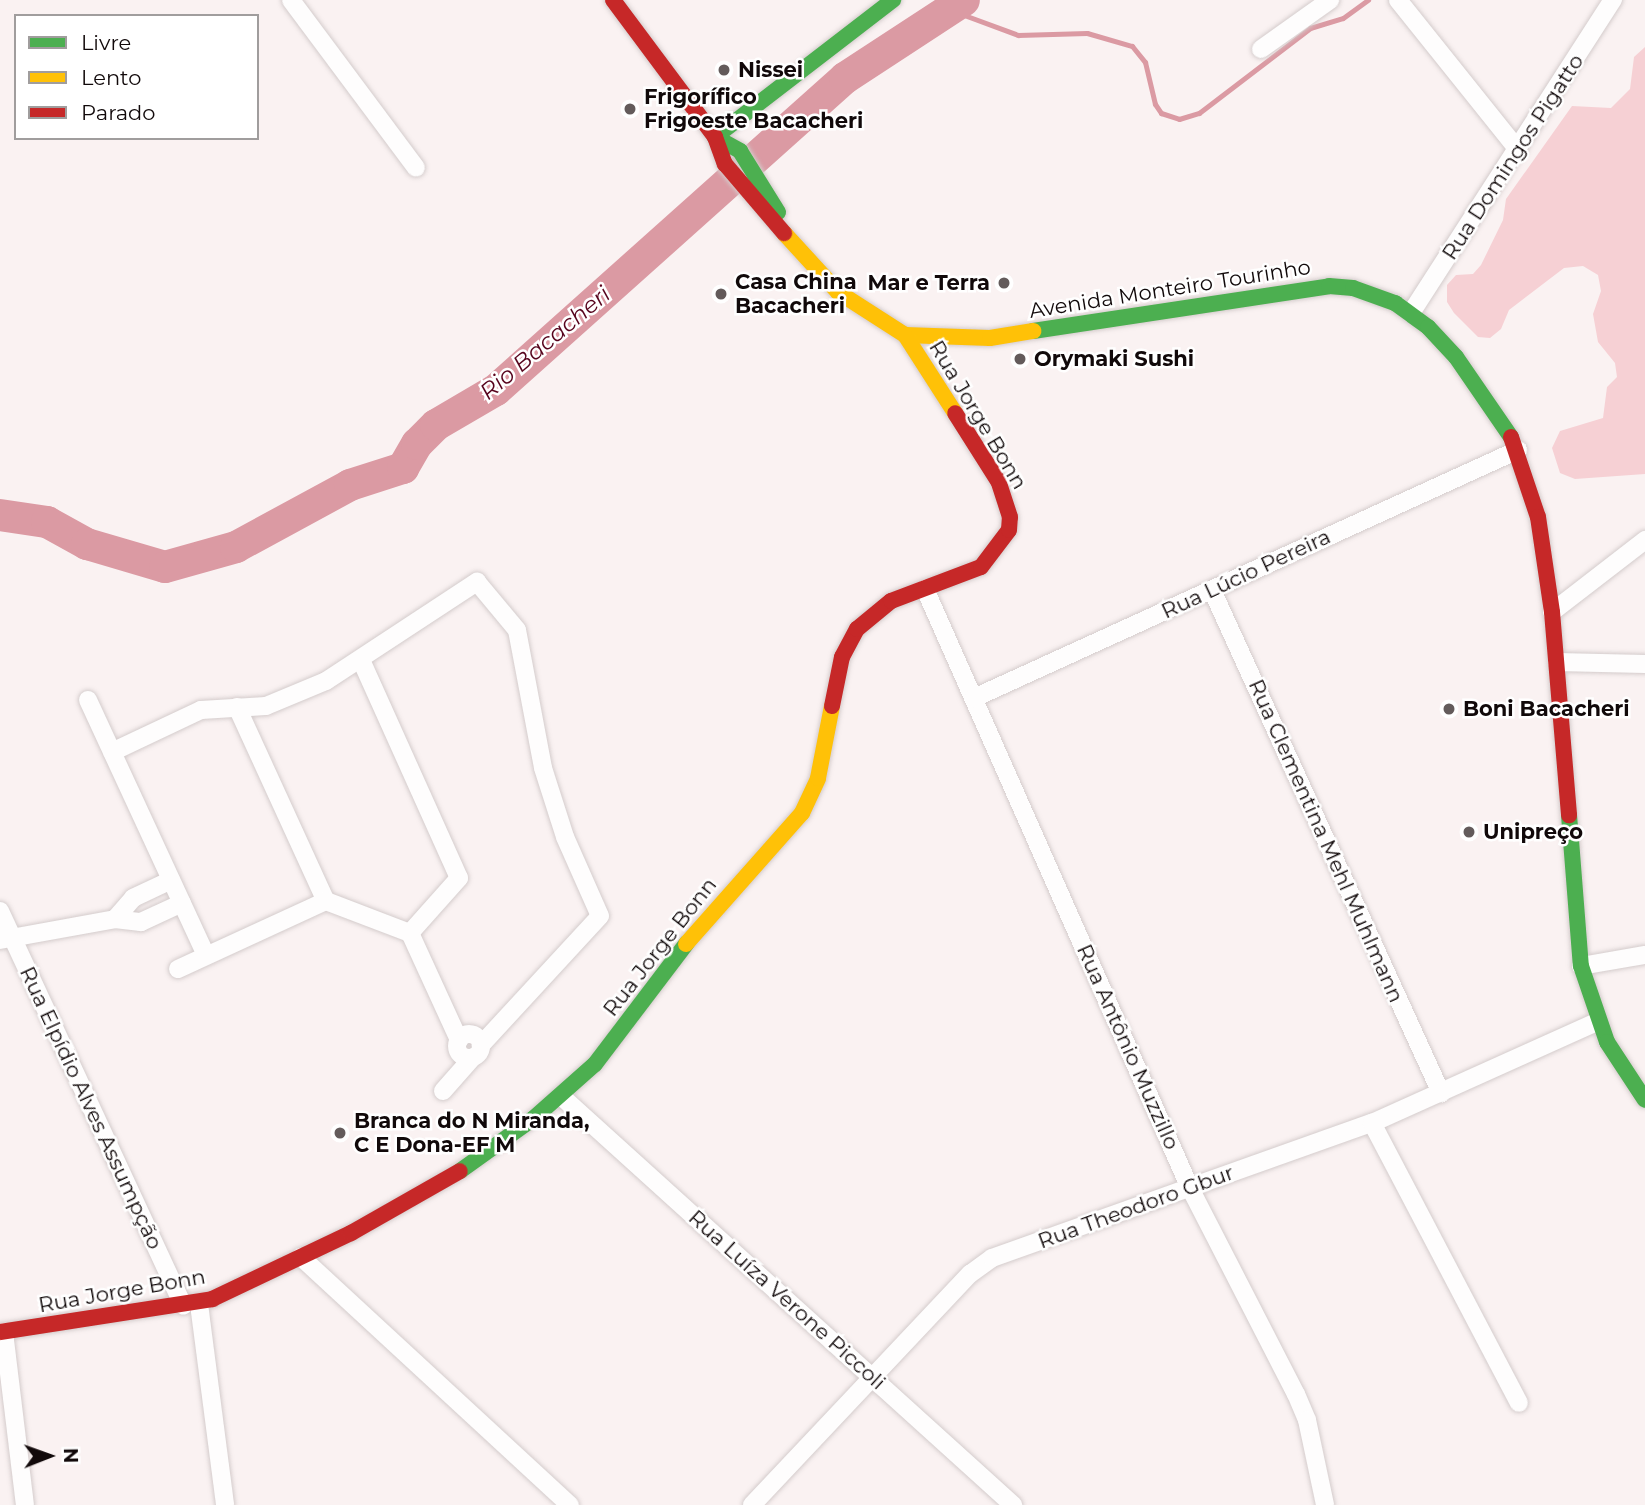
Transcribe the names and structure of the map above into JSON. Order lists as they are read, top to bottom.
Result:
{
  "streets": {
    "main road": ["Avenida Monteiro Tourinho", "Rua Jorge Bonn"],
    "street": [
      "Rua Domingos Pigatto",
      "Rua Lúcio Pereira",
      "Rua Clementina Mehl Muhlmann",
      "Rua Antônio Muzzillo",
      "Rua Elpídio Alves Assumpção",
      "Rua Theodoro Gbur",
      "Rua Luíza Verone Piccoli"
    ]
  },
  "crossings": [
    ["Rua Domingos Pigatto", "Avenida Monteiro Tourinho"],
    ["Avenida Monteiro Tourinho", "Rua Jorge Bonn"],
    ["Avenida Monteiro Tourinho", "Rua Lúcio Pereira"],
    ["Avenida Monteiro Tourinho", "Rua Theodoro Gbur"],
    ["Rua Jorge Bonn", "Rua Antônio Muzzillo"],
    ["Rua Jorge Bonn", "Rua Elpídio Alves Assumpção"],
    ["Rua Jorge Bonn", "Rua Luíza Verone Piccoli"],
    ["Rua Lúcio Pereira", "Rua Clementina Mehl Muhlmann"],
    ["Rua Lúcio Pereira", "Rua Antônio Muzzillo"],
    ["Rua Clementina Mehl Muhlmann", "Rua Theodoro Gbur"],
    ["Rua Antônio Muzzillo", "Rua Theodoro Gbur"],
    ["Rua Theodoro Gbur", "Rua Luíza Verone Piccoli"]
  ],
  "water": ["Rio Bacacheri"],
  "places": [
    "Nissei",
    "Frigorífico Frigoeste Bacacheri",
    "Mar e Terra",
    "Casa China Bacacheri",
    "Orymaki Sushi",
    "Boni Bacacheri",
    "Unipreço",
    "Branca do N Miranda, C E Dona-EF M"
  ],
  "legend": ["Livre", "Lento", "Parado"],
  "north": "right"
}
